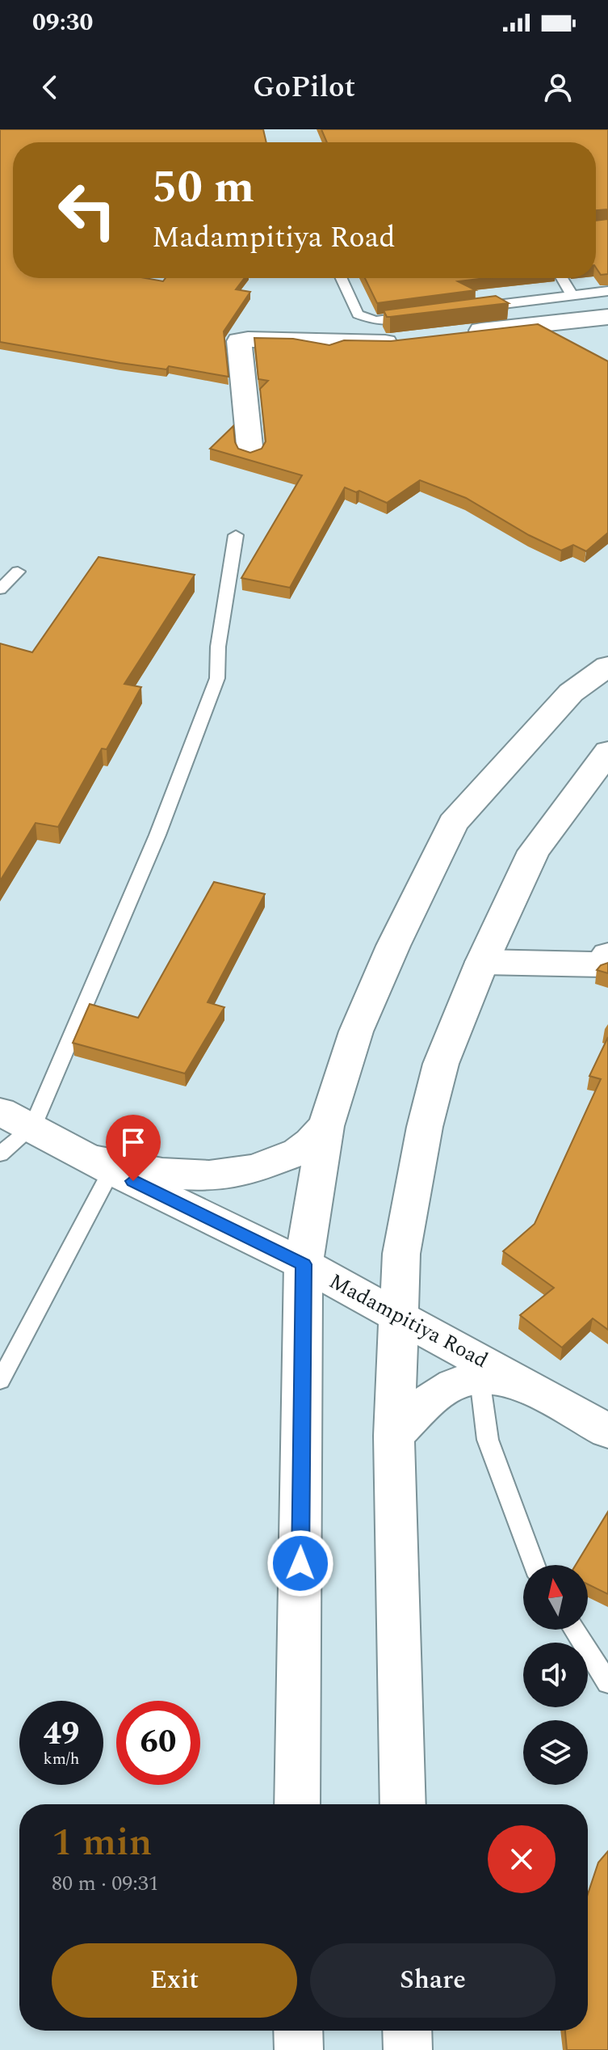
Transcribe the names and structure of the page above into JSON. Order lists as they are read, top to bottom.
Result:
{
  "streets": {
    "main road": ["Madampitiya Road"]
  },
  "north": "top",
  "page": {
    "status": "09:30",
    "header": "GoPilot",
    "turn": ["50 m", "Madampitiya Road"],
    "speed": "49 km/h",
    "limit": "60",
    "heading": ["1 min", "80 m · 09:31"],
    "buttons": ["Exit", "Share"]
  }
}
